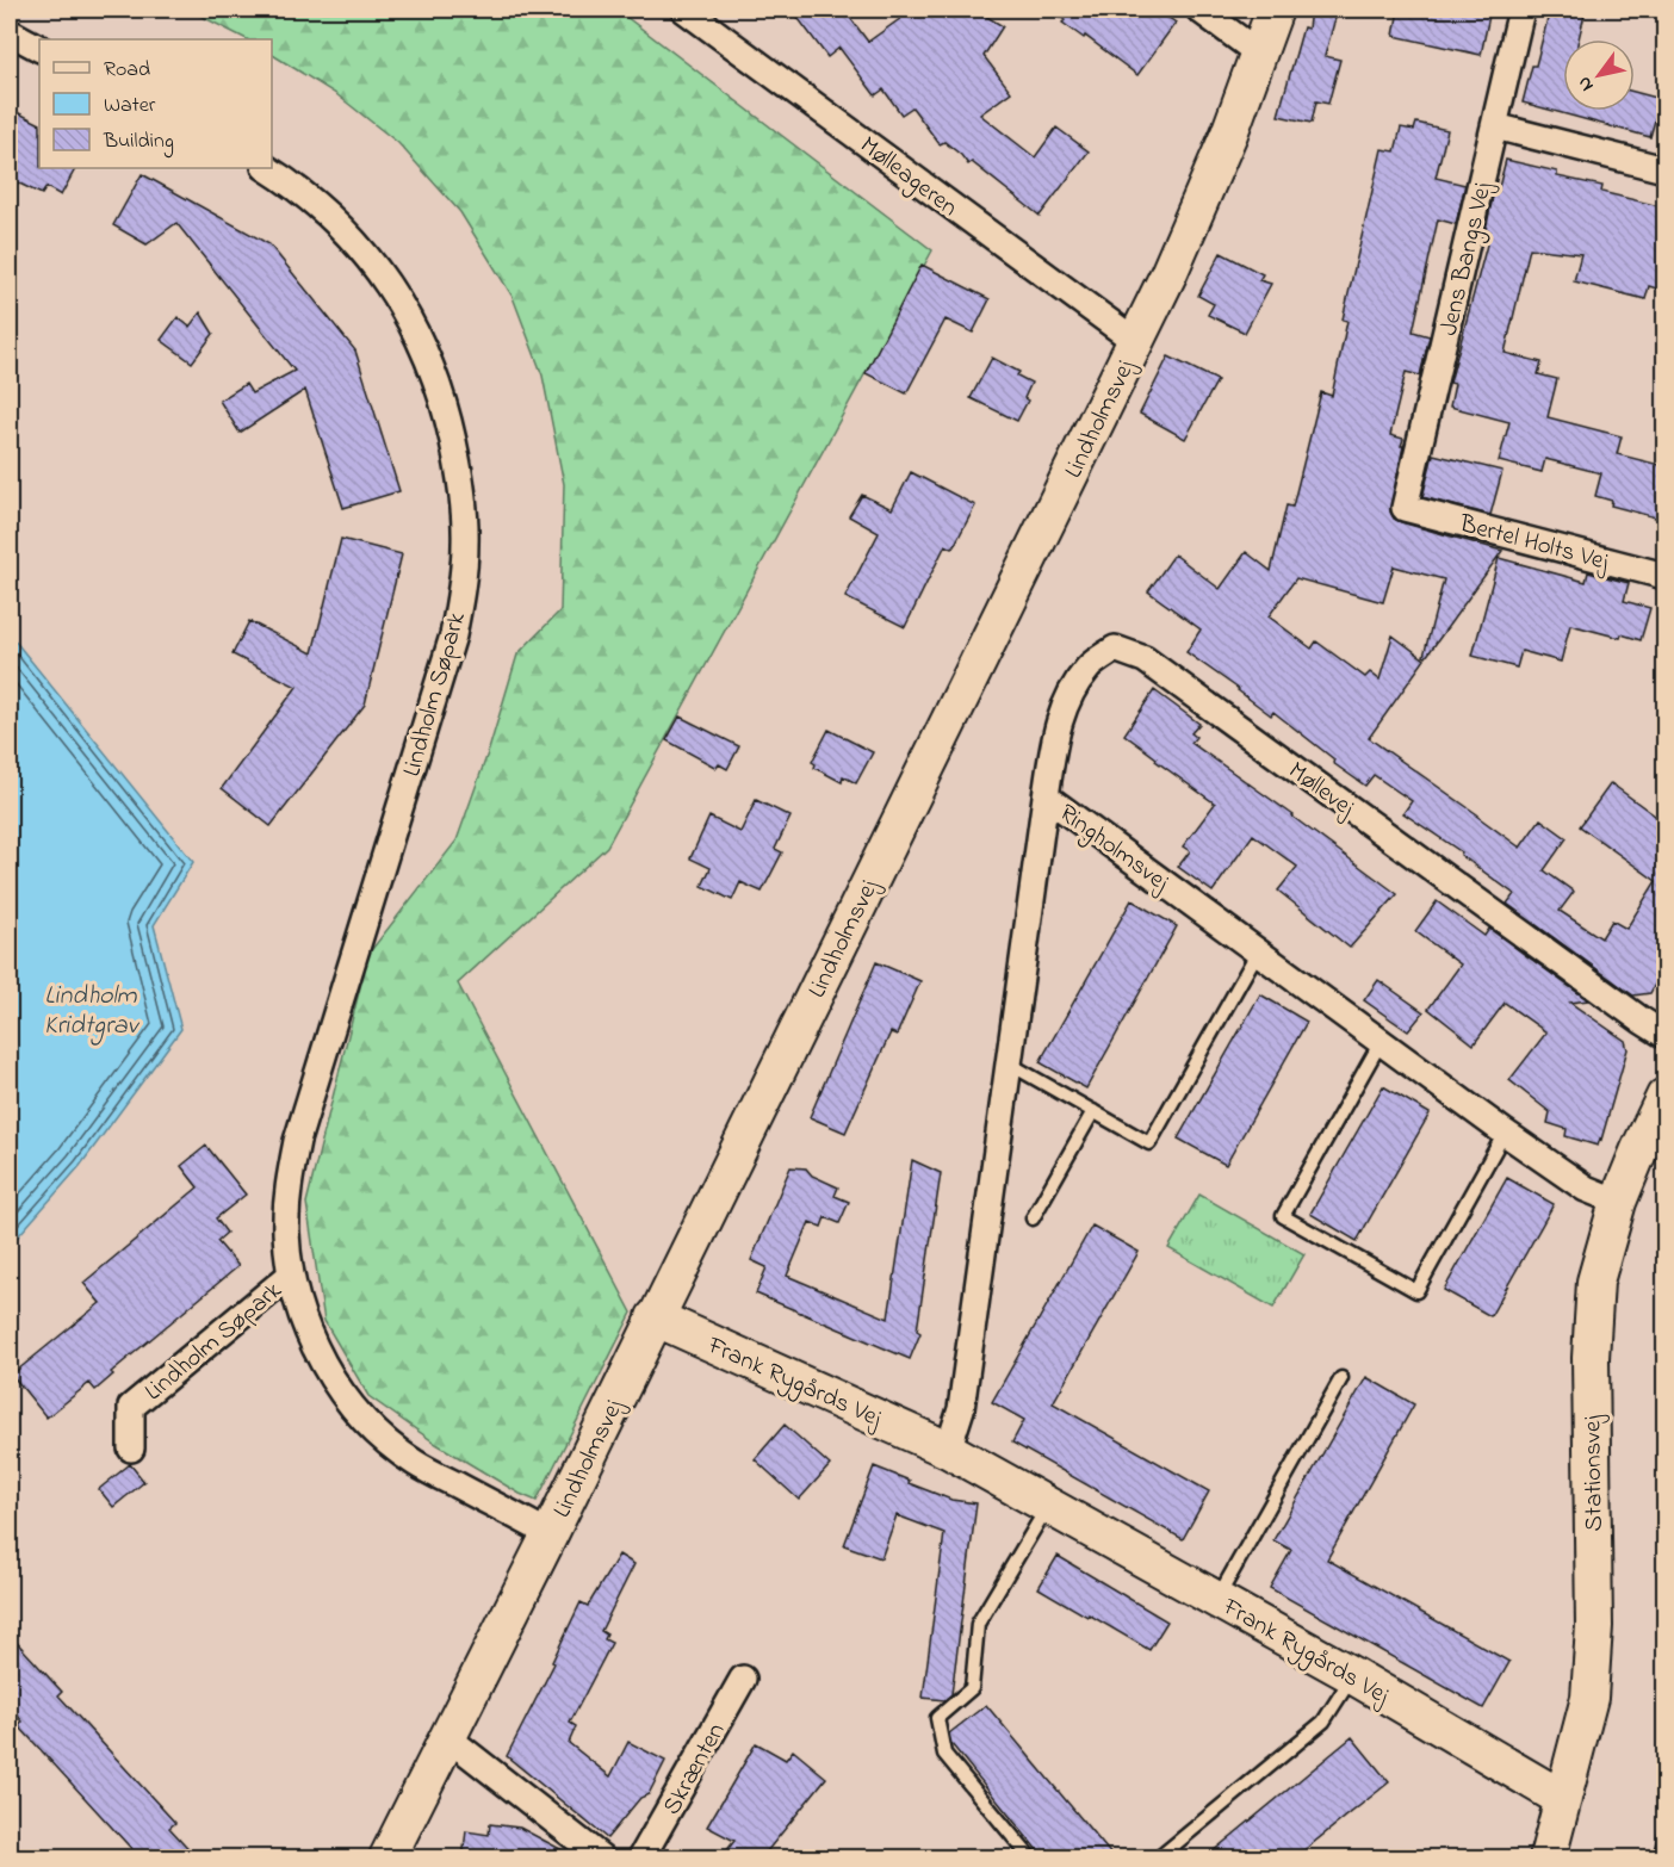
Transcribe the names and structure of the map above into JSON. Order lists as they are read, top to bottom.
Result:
{
  "streets": {
    "street": [
      "Mølleageren",
      "Jens Bangs Vej",
      "Lindholmsvej",
      "Bertel Holts Vej",
      "Lindholm Søpark",
      "Møllevej",
      "Ringholmsvej",
      "Frank Rygårds Vej",
      "Stationsvej",
      "Skrænten"
    ]
  },
  "crossings": [
    ["Mølleageren", "Lindholmsvej"],
    ["Jens Bangs Vej", "Bertel Holts Vej"],
    ["Lindholmsvej", "Lindholm Søpark"],
    ["Lindholmsvej", "Frank Rygårds Vej"],
    ["Møllevej", "Ringholmsvej"],
    ["Ringholmsvej", "Frank Rygårds Vej"],
    ["Ringholmsvej", "Stationsvej"],
    ["Frank Rygårds Vej", "Stationsvej"]
  ],
  "water": ["Lindholm Kridtgrav"],
  "legend": ["Road", "Water", "Building"],
  "north": "bottom left"
}
